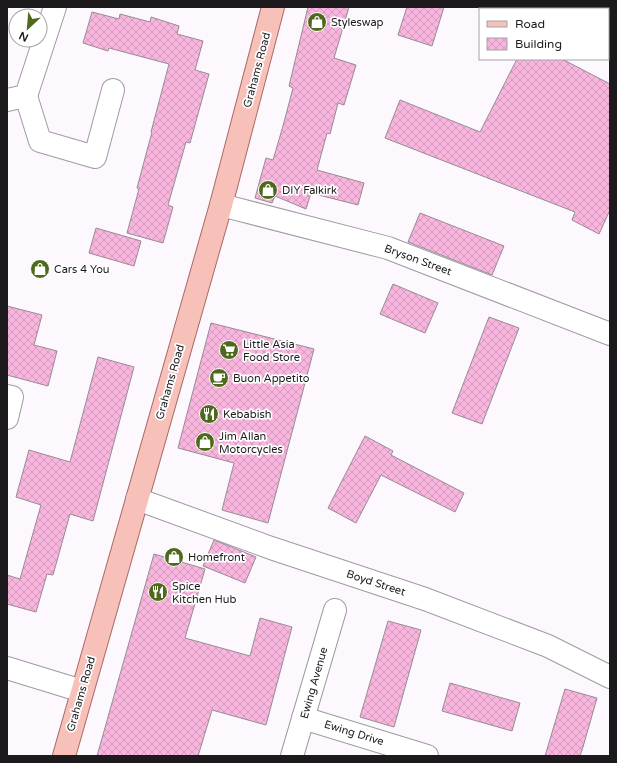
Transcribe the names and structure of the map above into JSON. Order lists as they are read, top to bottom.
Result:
{
  "streets": {
    "main road": ["Grahams Road"],
    "street": [
      "Bryson Street",
      "Boyd Street",
      "Ewing Avenue",
      "Ewing Drive"
    ]
  },
  "crossings": [
    ["Grahams Road", "Bryson Street"],
    ["Grahams Road", "Boyd Street"],
    ["Ewing Avenue", "Ewing Drive"]
  ],
  "places": {
    "shop": [
      "Styleswap",
      "DIY Falkirk",
      "Cars 4 You",
      "Jim Allan Motorcycles",
      "Homefront"
    ],
    "supermarket": ["Little Asia Food Store"],
    "cafe": ["Buon Appetito"],
    "restaurant": ["Kebabish", "Spice Kitchen Hub"]
  },
  "legend": ["Road", "Building"],
  "north": "bottom left"
}
